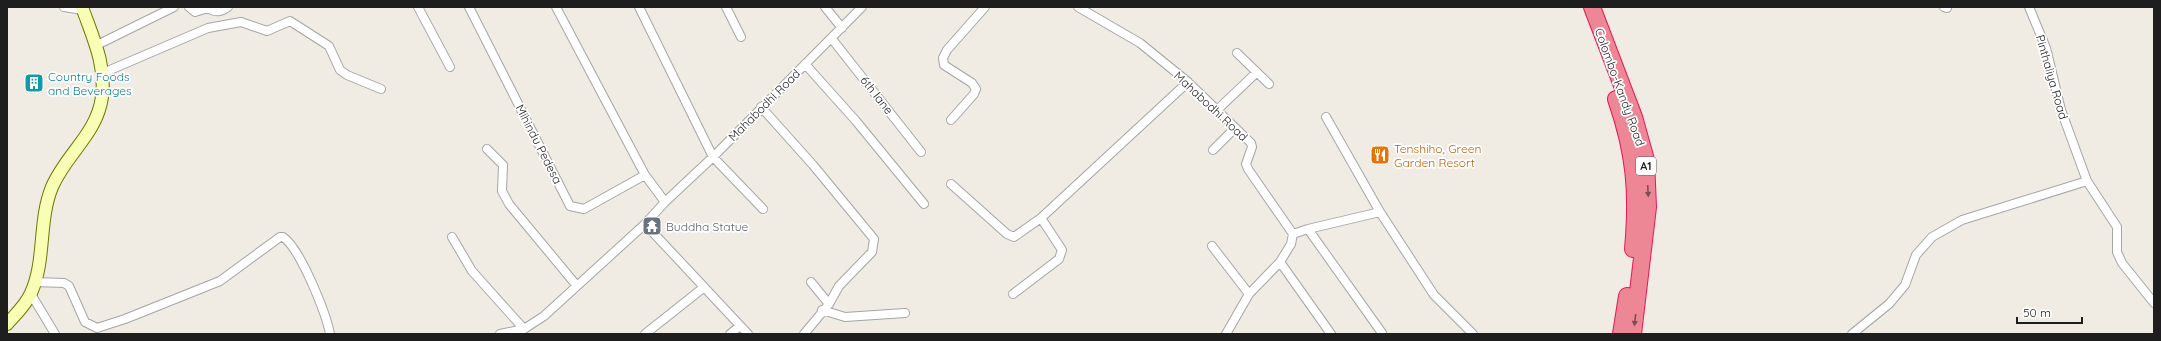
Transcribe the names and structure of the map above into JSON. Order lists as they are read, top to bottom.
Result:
{
  "streets": {
    "highway": ["Colombo-Kandy Road", "A1"],
    "street": [
      "Pinthaliya Road",
      "6th lane",
      "Mahabodhi Road",
      "Mihindu Pedesa"
    ]
  },
  "crossings": [
    ["6th lane", "Mahabodhi Road"]
  ],
  "places": {
    "building": ["Country Foods and Beverages"],
    "restaurant": ["Tenshiho, Green Garden Resort"],
    "temple": ["Buddha Statue"]
  },
  "scale_bar": "50 m"
}
